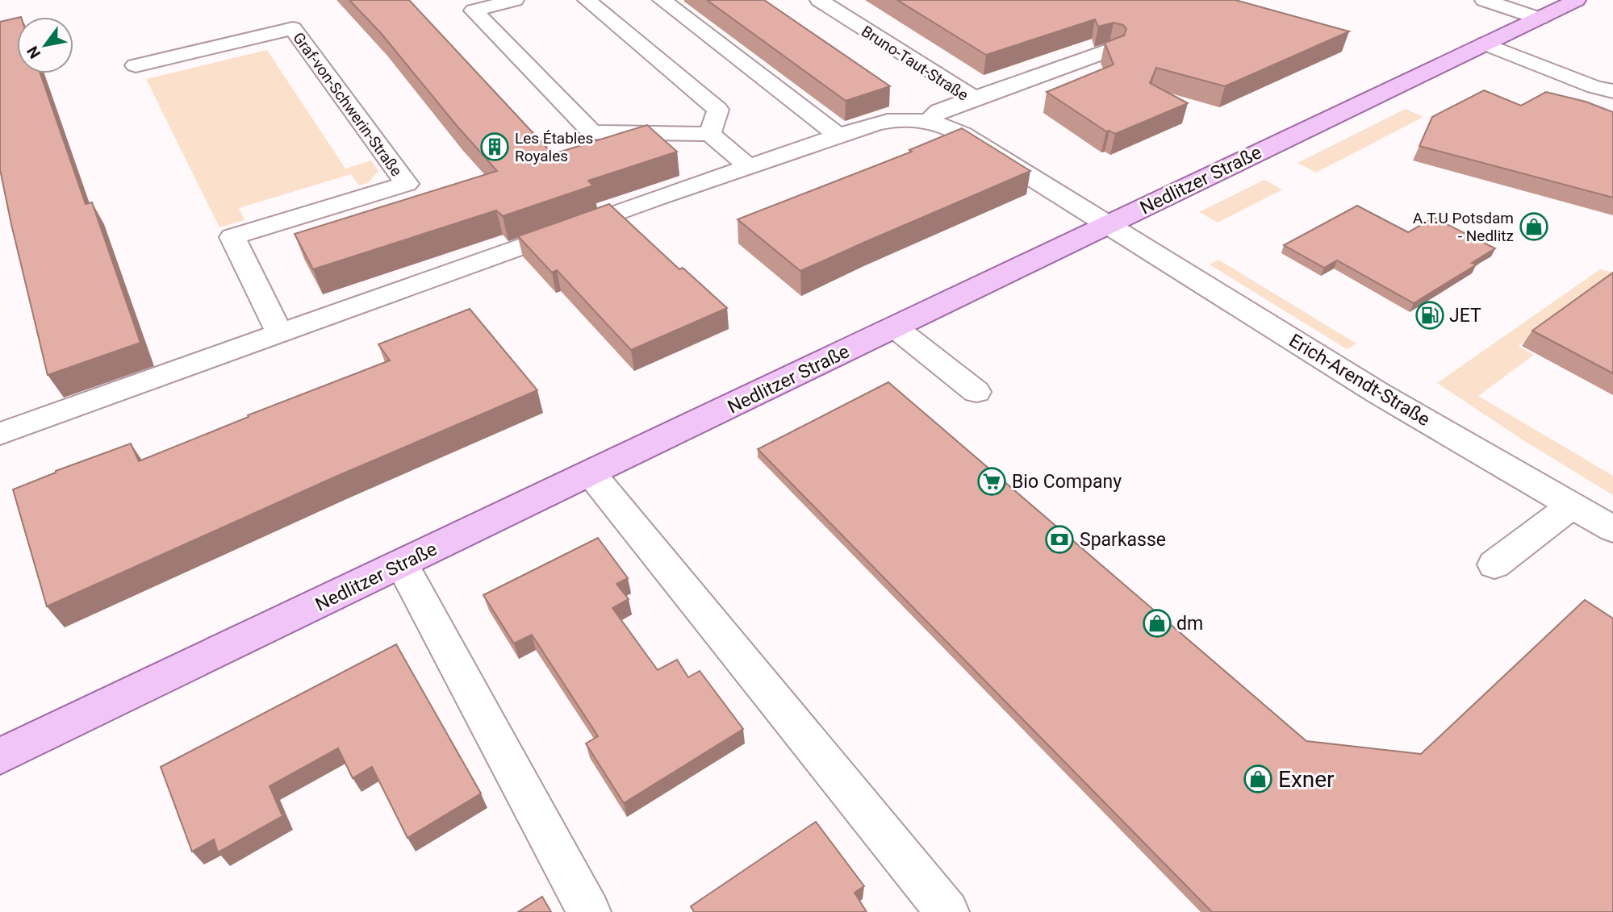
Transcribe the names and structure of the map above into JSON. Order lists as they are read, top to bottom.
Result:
{
  "streets": {
    "main road": ["Nedlitzer Straße"],
    "street": ["Bruno-Taut-Straße", "Graf-von-Schwerin-Straße", "Erich-Arendt-Straße"]
  },
  "crossings": [
    ["Nedlitzer Straße", "Erich-Arendt-Straße"]
  ],
  "places": {
    "building": ["Les Étables Royales"],
    "shop": ["A.T.U Potsdam - Nedlitz", "dm", "Exner"],
    "fuel station": ["JET"],
    "supermarket": ["Bio Company"],
    "bank": ["Sparkasse"]
  },
  "north": "bottom left"
}
